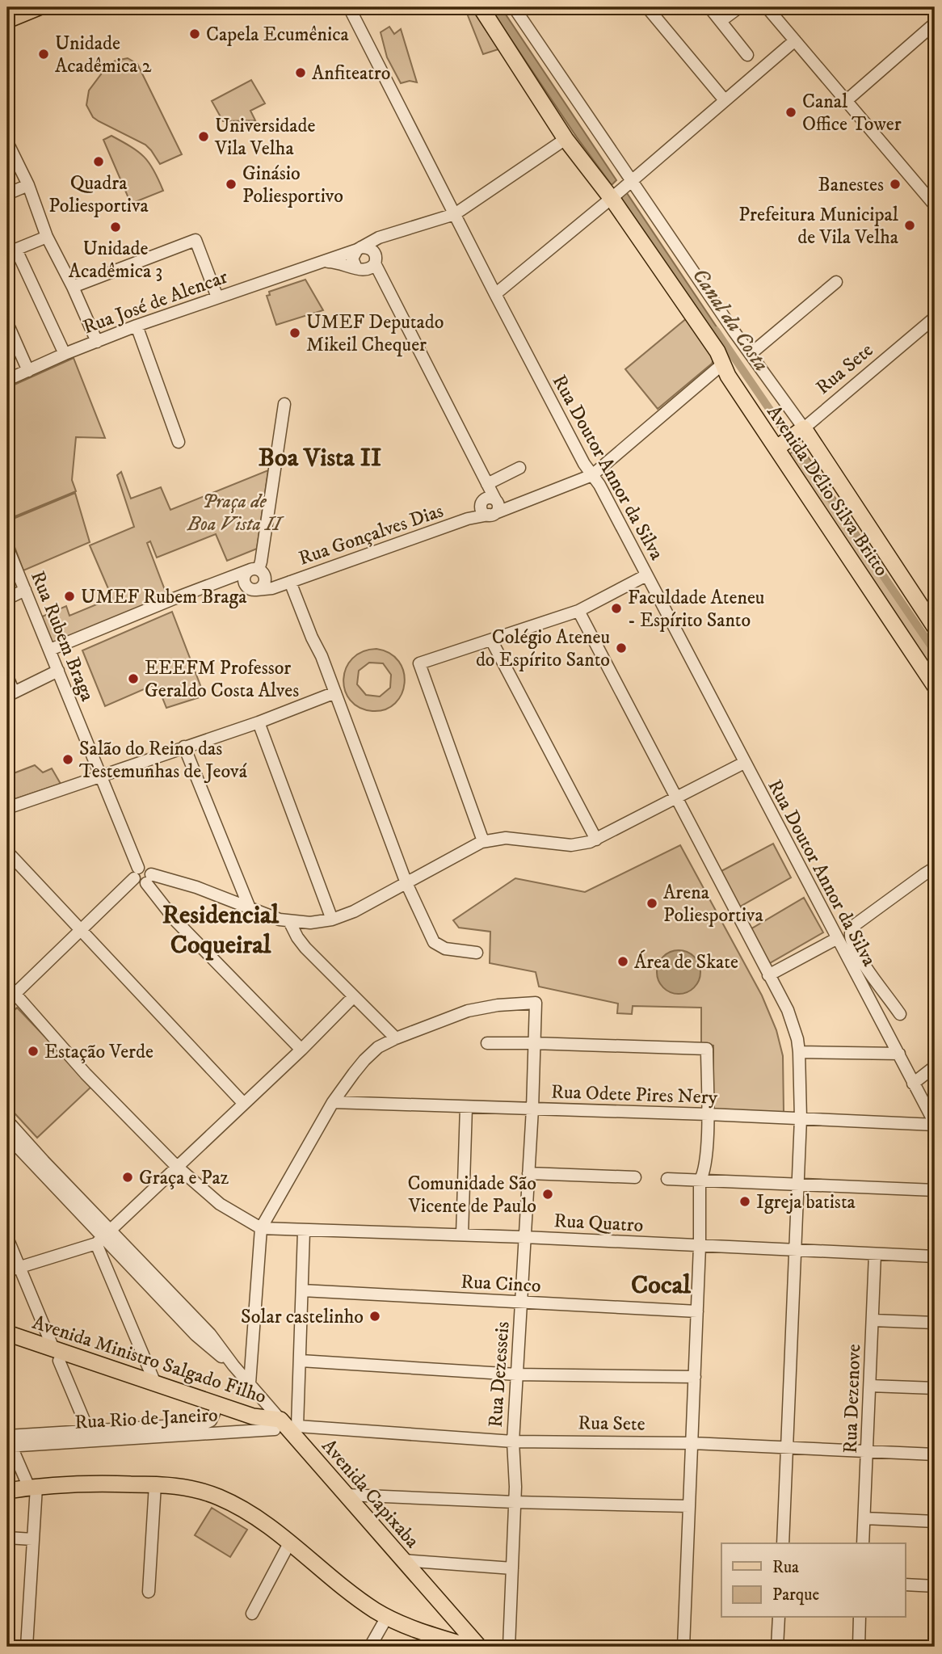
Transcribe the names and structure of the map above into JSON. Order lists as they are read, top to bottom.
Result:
{
  "streets": {
    "main road": ["Avenida Délio Silva Britto", "Avenida Ministro Salgado Filho", "Avenida Capixaba"],
    "street": [
      "Rua José de Alencar",
      "Rua Sete",
      "Rua Doutor Annor da Silva",
      "Rua Gonçalves Dias",
      "Rua Rubem Braga",
      "Rua Odete Pires Nery",
      "Rua Quatro",
      "Rua Cinco",
      "Rua Dezesseis",
      "Rua Dezenove",
      "Rua Rio de Janeiro"
    ]
  },
  "crossings": [
    ["Rua José de Alencar", "Rua Doutor Annor da Silva"],
    ["Rua José de Alencar", "Avenida Délio Silva Britto"],
    ["Rua Sete", "Avenida Délio Silva Britto"],
    ["Rua Sete", "Avenida Ministro Salgado Filho"],
    ["Rua Sete", "Rua Dezesseis"],
    ["Rua Sete", "Rua Dezenove"],
    ["Rua Sete", "Rua Rio de Janeiro"],
    ["Rua Sete", "Avenida Capixaba"],
    ["Rua Doutor Annor da Silva", "Rua Gonçalves Dias"],
    ["Rua Doutor Annor da Silva", "Rua Odete Pires Nery"],
    ["Avenida Délio Silva Britto", "Rua Gonçalves Dias"],
    ["Rua Odete Pires Nery", "Rua Dezesseis"],
    ["Rua Quatro", "Rua Dezesseis"],
    ["Rua Quatro", "Rua Dezenove"],
    ["Rua Cinco", "Rua Dezesseis"],
    ["Avenida Ministro Salgado Filho", "Rua Rio de Janeiro"],
    ["Avenida Ministro Salgado Filho", "Avenida Capixaba"],
    ["Rua Rio de Janeiro", "Avenida Capixaba"]
  ],
  "districts": ["Boa Vista II", "Residencial Coqueiral", "Cocal"],
  "water": ["Canal da Costa"],
  "parks": ["Praça de Boa Vista II"],
  "places": [
    "Capela Ecumênica",
    "Unidade Acadêmica 2",
    "Anfiteatro",
    "Canal Office Tower",
    "Universidade Vila Velha",
    "Quadra Poliesportiva",
    "Ginásio Poliesportivo",
    "Banestes",
    "Prefeitura Municipal de Vila Velha",
    "Unidade Acadêmica 3",
    "UMEF Deputado Mikeil Chequer",
    "UMEF Rubem Braga",
    "Faculdade Ateneu - Espírito Santo",
    "Colégio Ateneu do Espírito Santo",
    "EEEFM Professor Geraldo Costa Alves",
    "Salão do Reino das Testemunhas de Jeová",
    "Arena Poliesportiva",
    "Área de Skate",
    "Estação Verde",
    "Graça e Paz",
    "Comunidade São Vicente de Paulo",
    "Igreja batista",
    "Solar castelinho"
  ],
  "legend": ["Rua", "Parque"]
}
